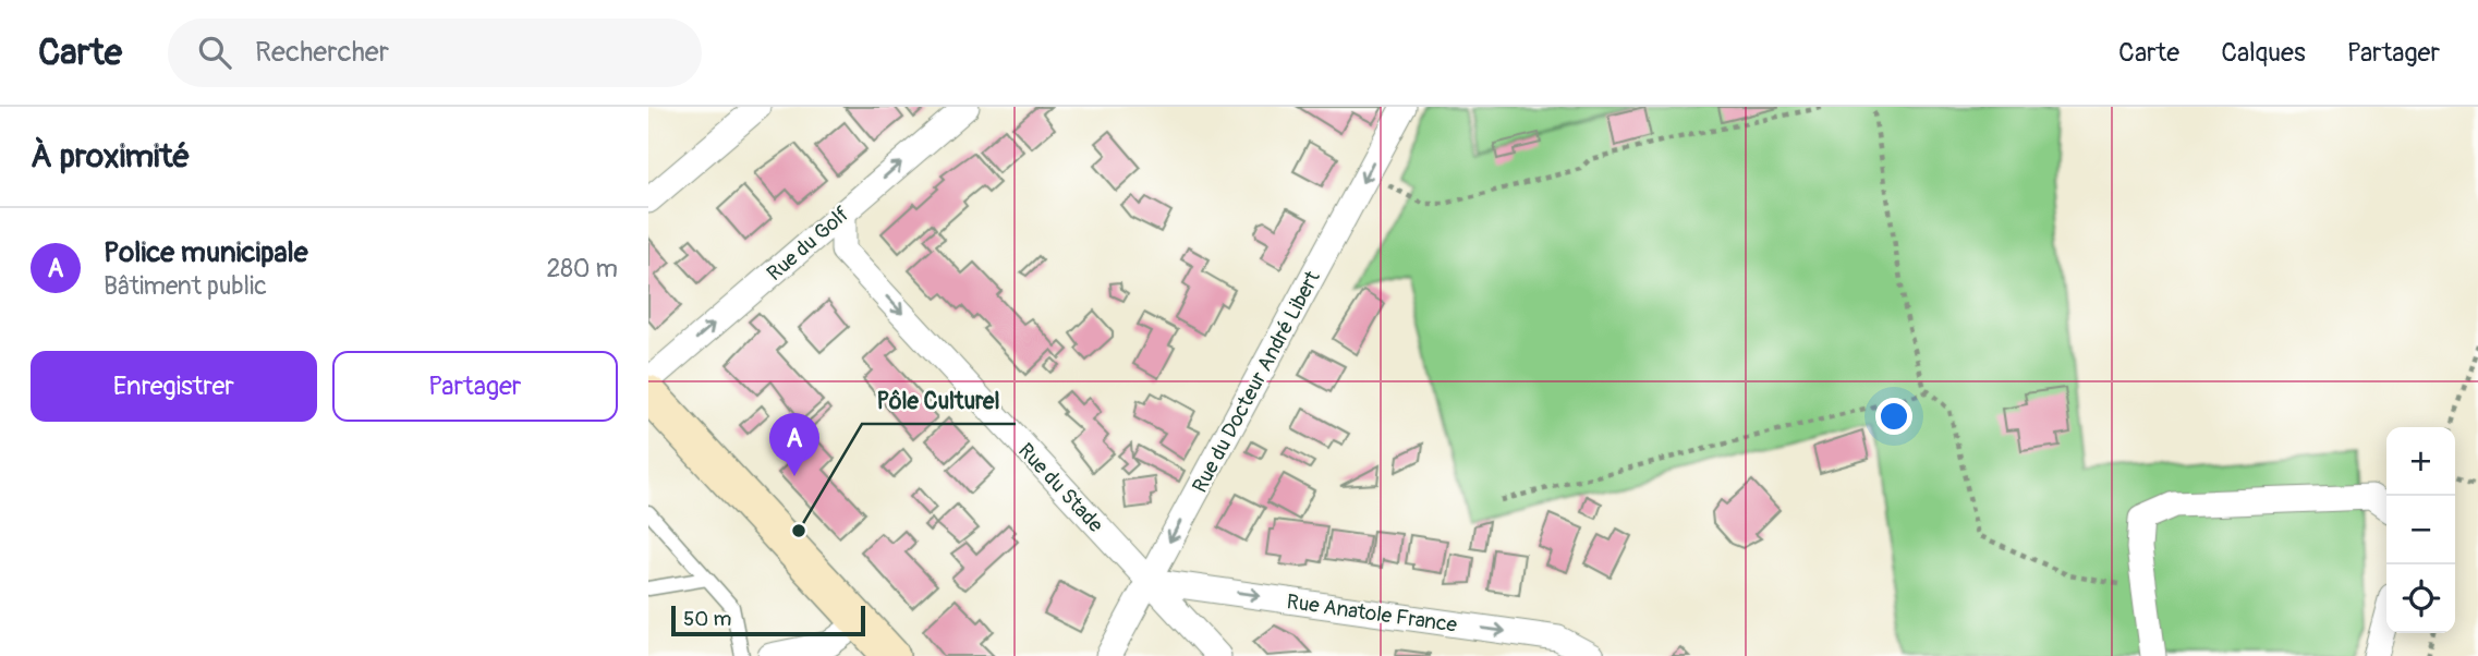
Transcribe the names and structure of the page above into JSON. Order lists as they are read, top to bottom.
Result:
{
  "streets": {
    "street": [
      "Rue du Golf",
      "Rue du Docteur André Libert",
      "Rue du Stade",
      "Rue Anatole France"
    ]
  },
  "crossings": [
    ["Rue du Docteur André Libert", "Rue du Stade"],
    ["Rue du Docteur André Libert", "Rue Anatole France"],
    ["Rue du Stade", "Rue Anatole France"]
  ],
  "one_way": [
    "Rue du Golf",
    "Rue du Docteur André Libert",
    "Rue du Stade",
    "Rue Anatole France"
  ],
  "places": ["Pôle Culturel"],
  "scale_bar": "50 m",
  "page": {
    "header": "Carte",
    "search": "Rechercher",
    "nav": ["Carte", "Calques", "Partager"],
    "heading": "À proximité",
    "list": [
      {
        "mark": "A",
        "name": "Police municipale",
        "note": "Bâtiment public",
        "value": "280 m"
      }
    ],
    "buttons": ["Enregistrer", "Partager"],
    "pins": "A",
    "map_buttons": ["+", "−"],
    "scale": "50 m"
  }
}
